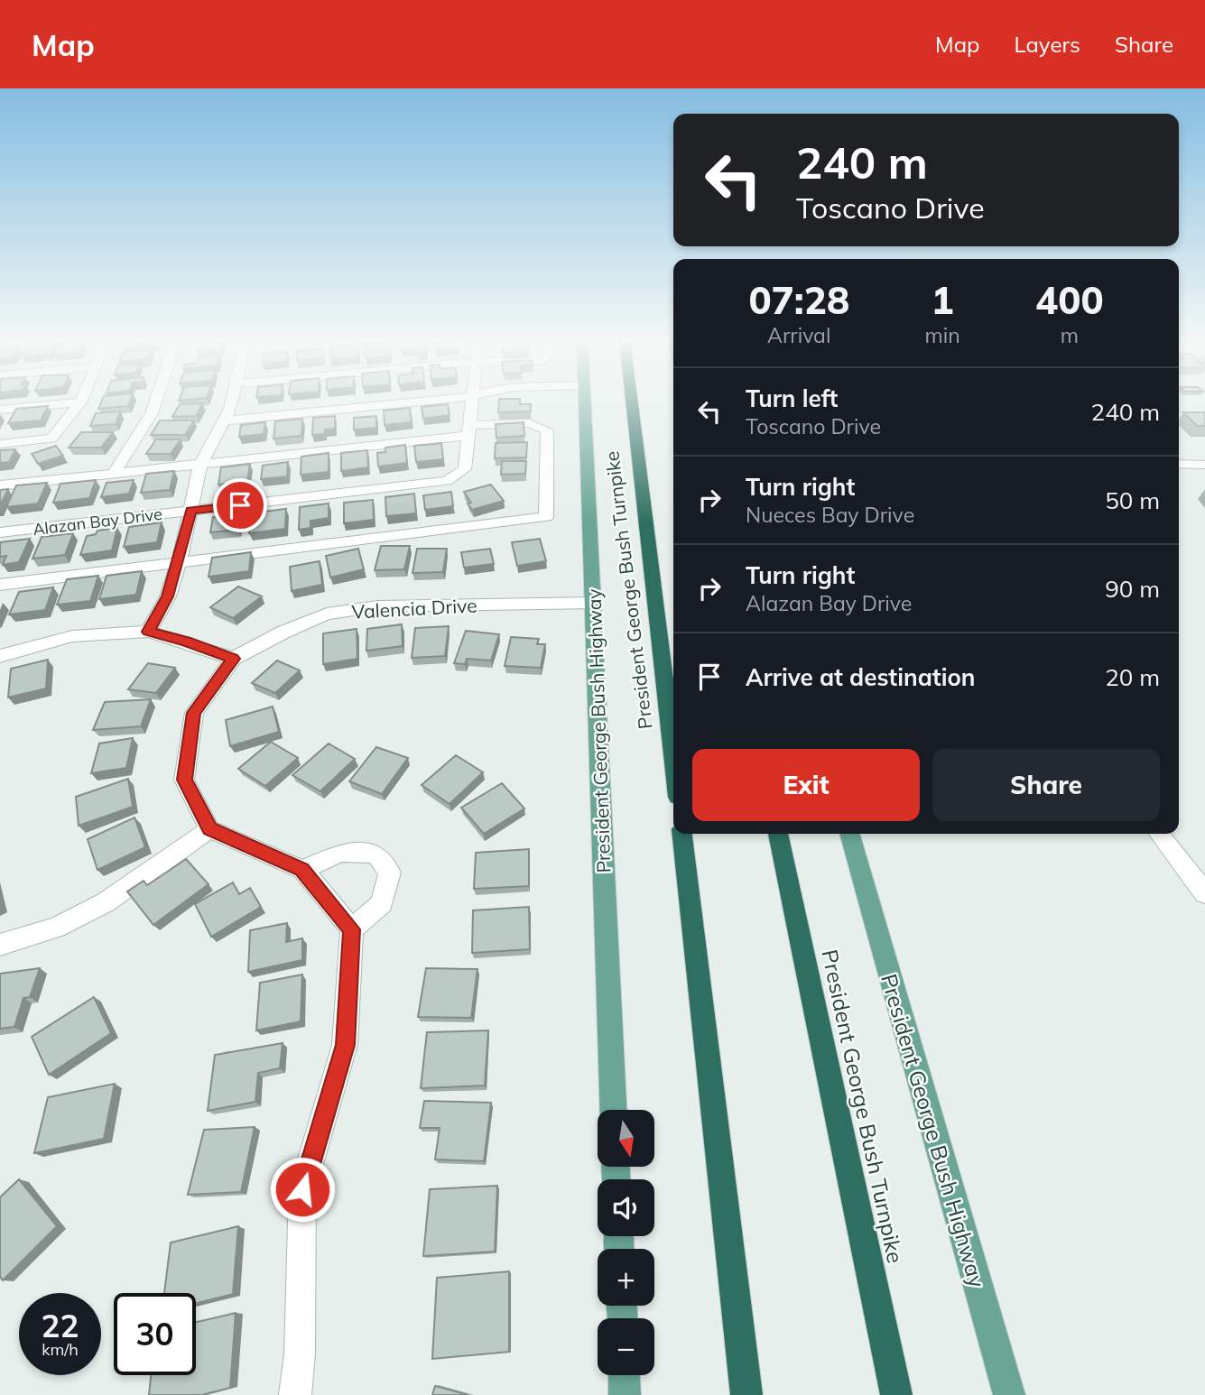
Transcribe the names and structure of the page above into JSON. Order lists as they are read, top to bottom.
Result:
{
  "streets": {
    "highway": ["President George Bush Turnpike"],
    "main road": ["President George Bush Highway"],
    "street": ["Alazan Bay Drive", "Valencia Drive"]
  },
  "crossings": [
    ["Valencia Drive", "President George Bush Highway"]
  ],
  "north": "bottom",
  "page": {
    "header": "Map",
    "nav": ["Map", "Layers", "Share"],
    "turn": ["240 m", "Toscano Drive"],
    "eta": [
      "07:28",
      "Arrival",
      "1",
      "min",
      "400",
      "m"
    ],
    "list": [
      {
        "name": "Turn left",
        "note": "Toscano Drive",
        "value": "240 m"
      },
      {
        "name": "Turn right",
        "note": "Nueces Bay Drive",
        "value": "50 m"
      },
      {
        "name": "Turn right",
        "note": "Alazan Bay Drive",
        "value": "90 m"
      },
      {
        "name": "Arrive at destination",
        "value": "20 m"
      }
    ],
    "buttons": ["Exit", "Share"],
    "map_buttons": ["+", "−"],
    "speed": "22 km/h",
    "limit": "30"
  }
}
